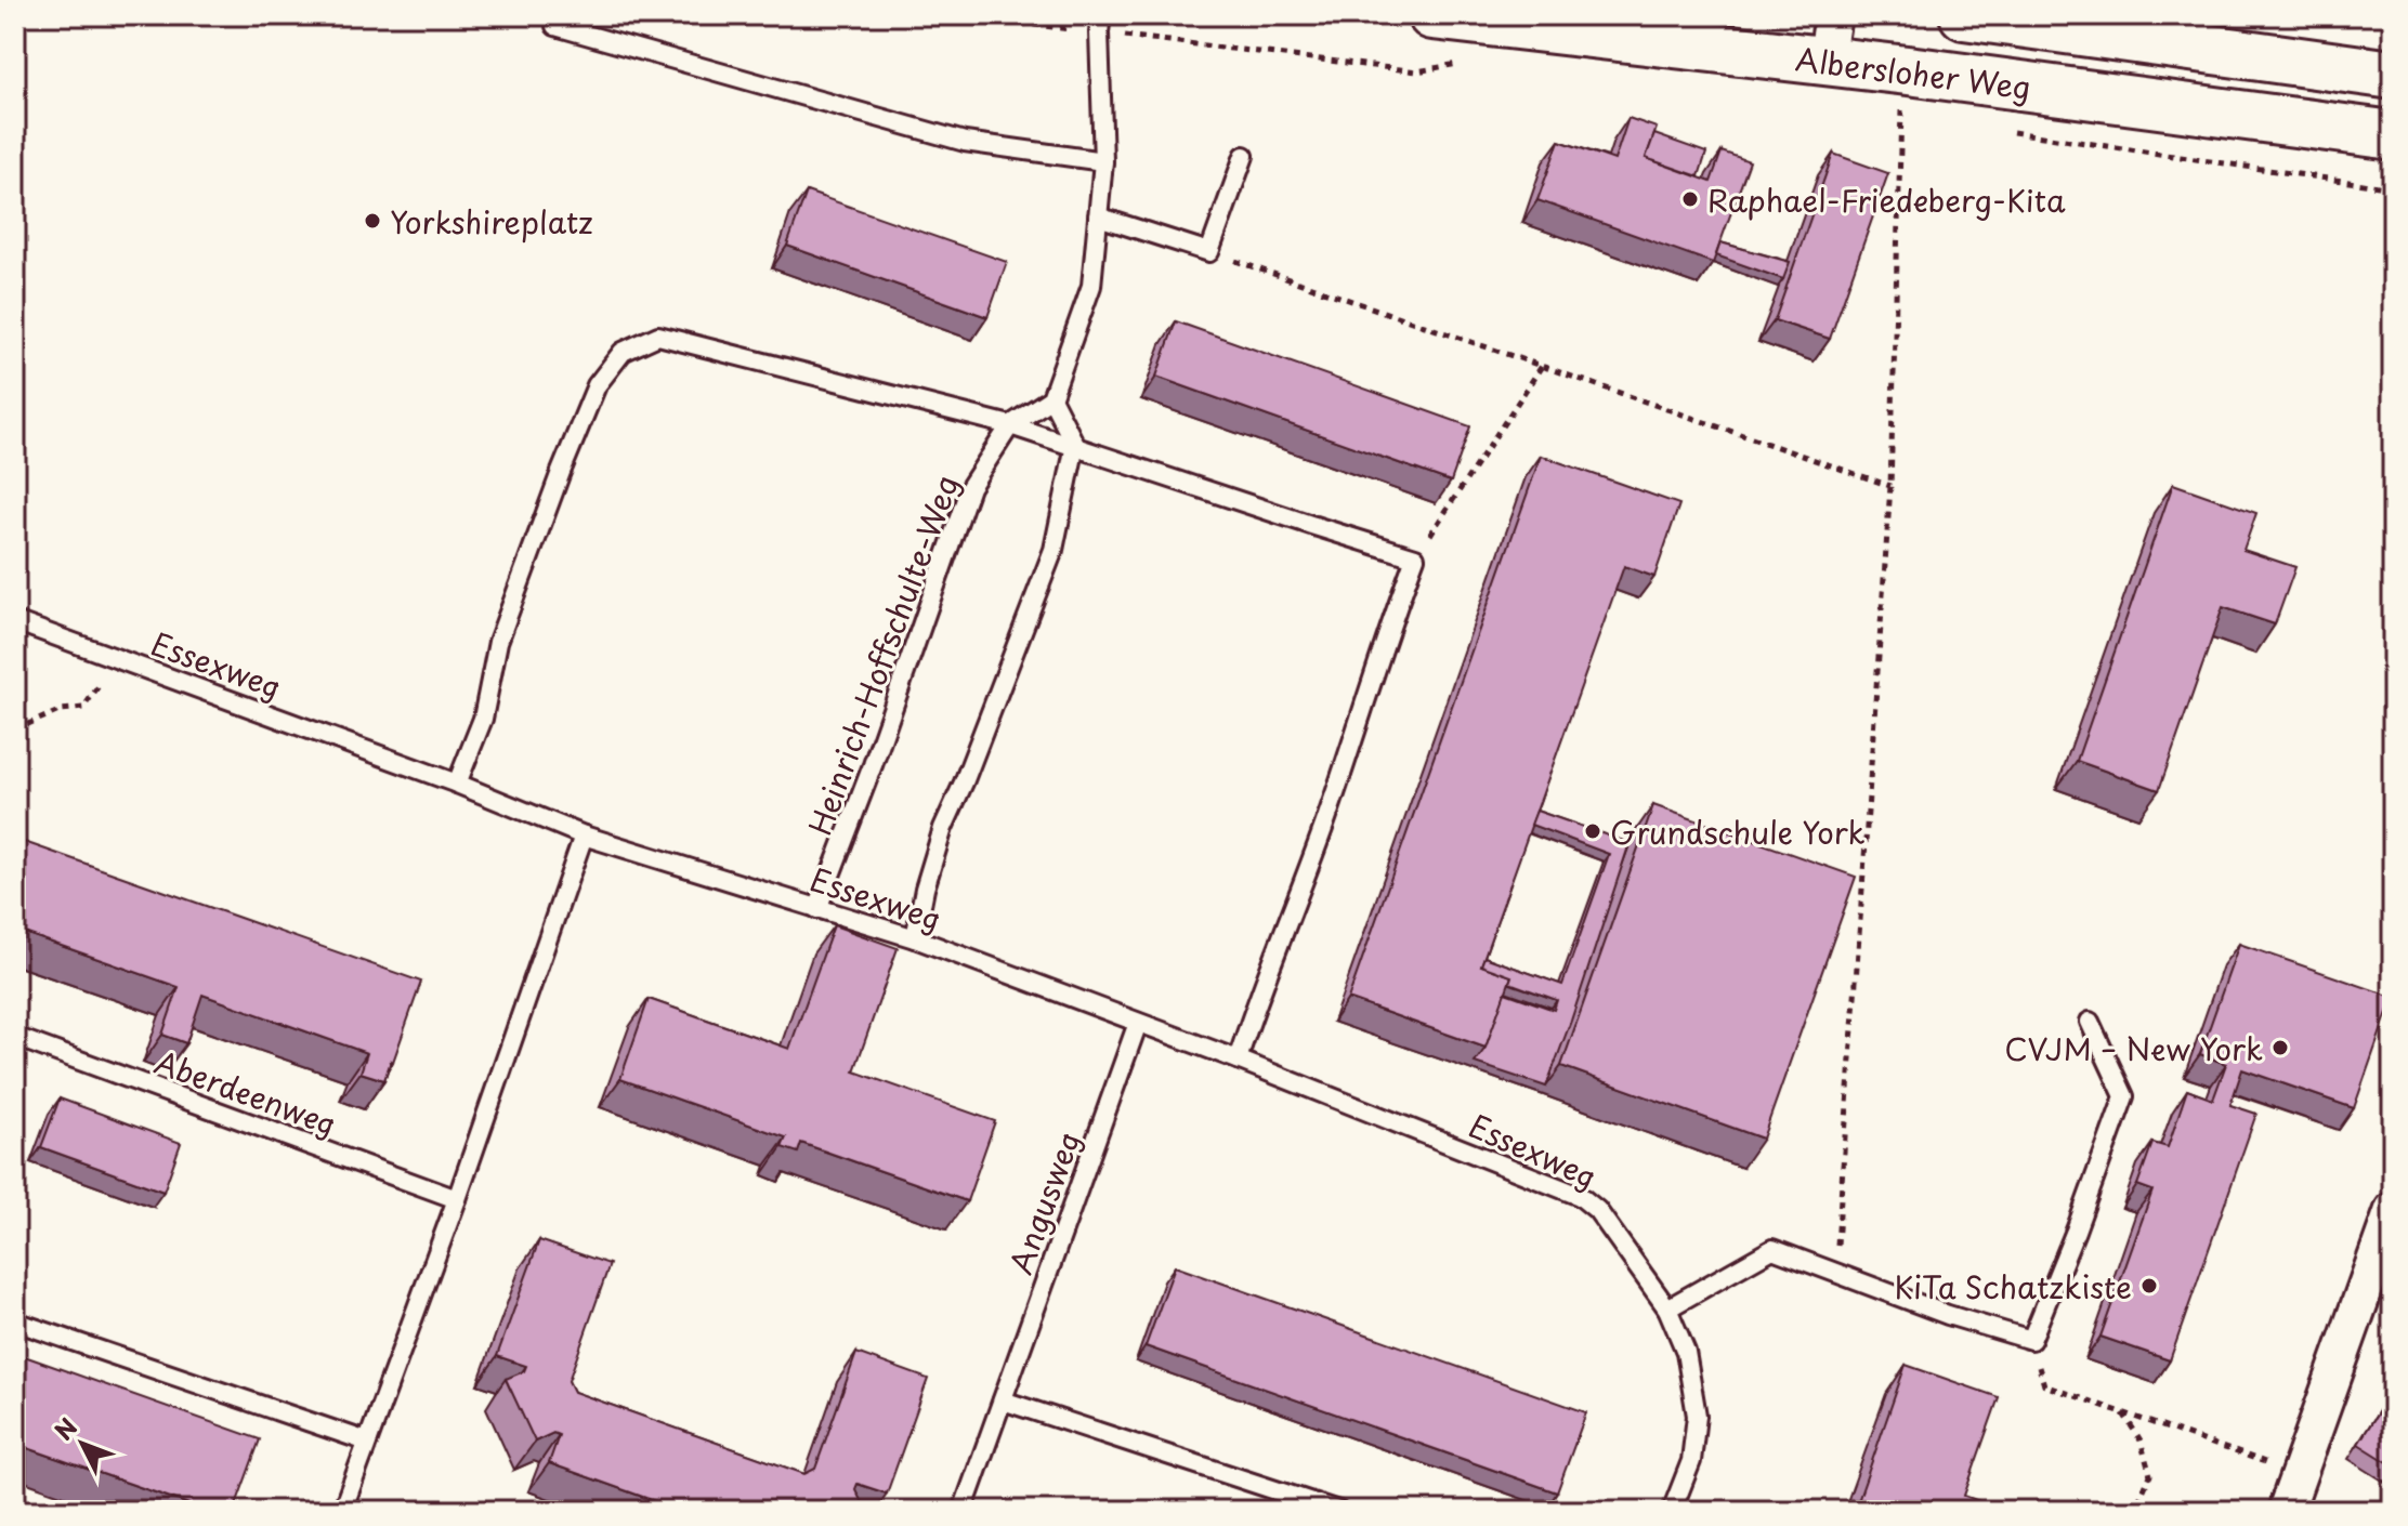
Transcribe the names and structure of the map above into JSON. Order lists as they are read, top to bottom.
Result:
{
  "streets": {
    "main road": ["Albersloher Weg"],
    "lane": [
      "Heinrich-Hoffschulte-Weg",
      "Essexweg",
      "Aberdeenweg",
      "Angusweg"
    ]
  },
  "crossings": [
    ["Heinrich-Hoffschulte-Weg", "Essexweg"],
    ["Essexweg", "Angusweg"]
  ],
  "places": [
    "Raphael-Friedeberg-Kita",
    "Yorkshireplatz",
    "Grundschule York",
    "CVJM – New York",
    "KiTa Schatzkiste"
  ],
  "north": "top left"
}
